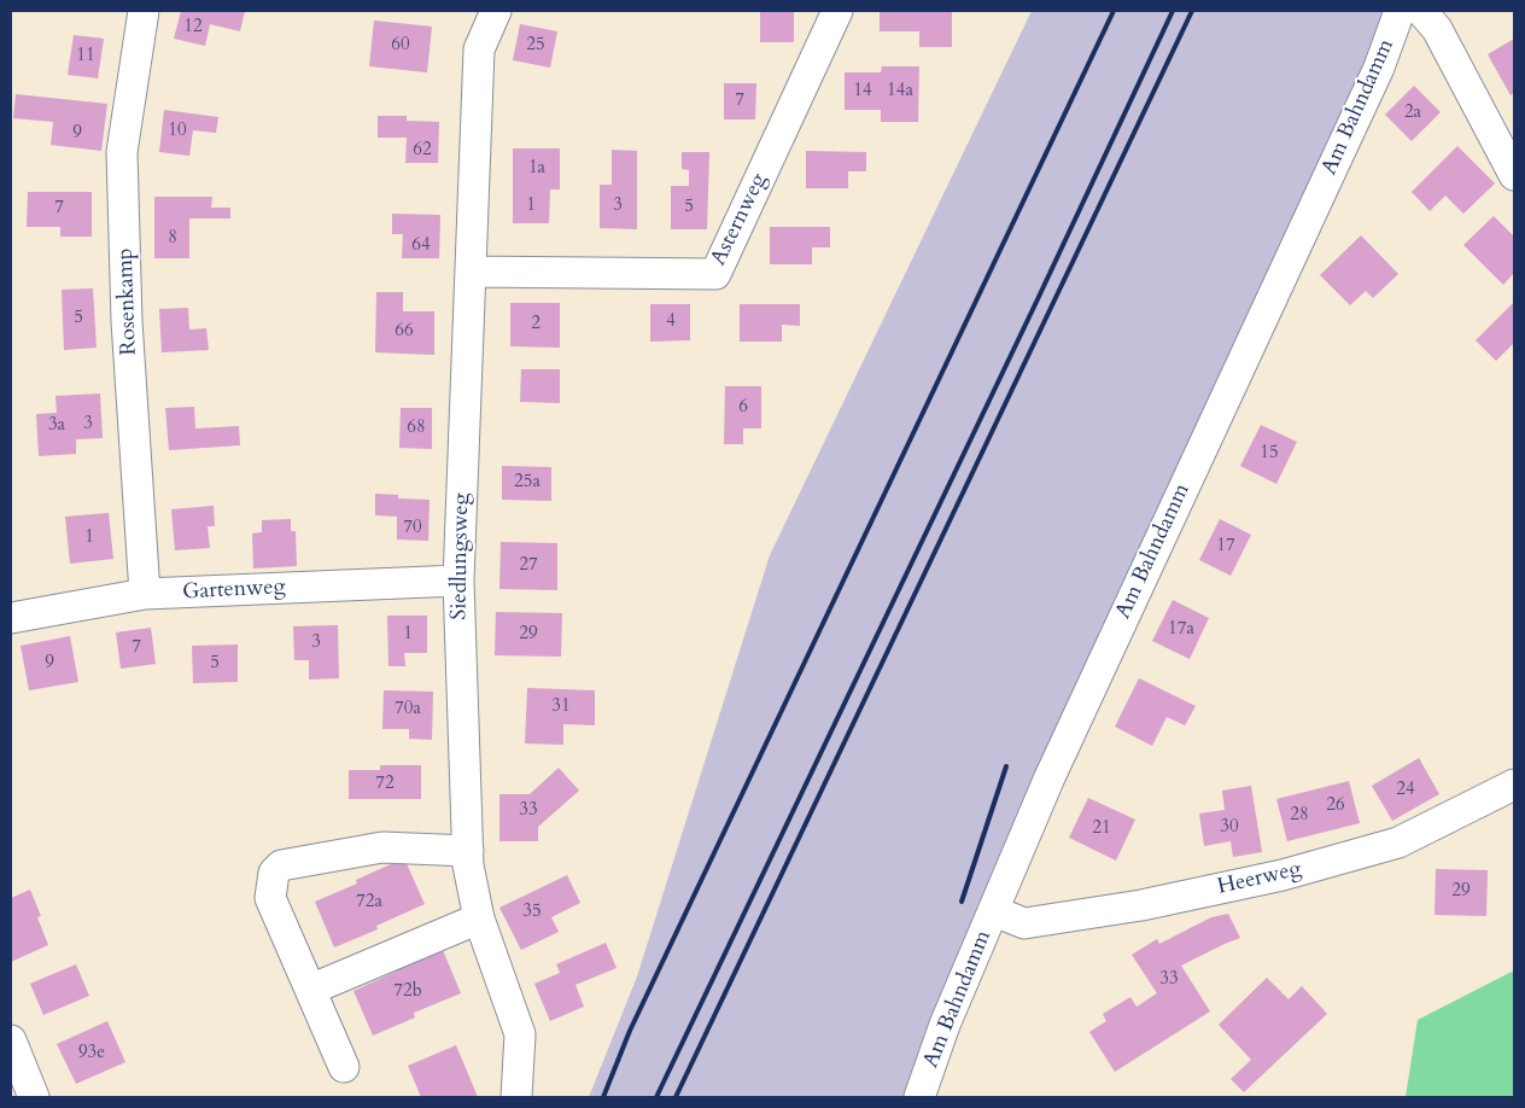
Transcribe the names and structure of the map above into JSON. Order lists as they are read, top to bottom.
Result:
{
  "streets": {
    "street": [
      "Am Bahndamm",
      "Asternweg",
      "Rosenkamp",
      "Siedlungsweg",
      "Gartenweg",
      "Heerweg"
    ]
  },
  "crossings": [
    ["Am Bahndamm", "Heerweg"],
    ["Asternweg", "Siedlungsweg"],
    ["Rosenkamp", "Gartenweg"],
    ["Siedlungsweg", "Gartenweg"]
  ],
  "house_numbers": [
    "12",
    "60",
    "25",
    "11",
    "14",
    "14a",
    "7",
    "2a",
    "10",
    "9",
    "62",
    "1a",
    "1",
    "3",
    "5",
    "7",
    "8",
    "64",
    "5",
    "4",
    "2",
    "66",
    "6",
    "3",
    "3a",
    "68",
    "15",
    "25a",
    "70",
    "1",
    "17",
    "27",
    "17a",
    "1",
    "29",
    "3",
    "7",
    "9",
    "5",
    "31",
    "70a",
    "72",
    "24",
    "26",
    "33",
    "28",
    "30",
    "21",
    "29",
    "72a",
    "35",
    "33",
    "72b",
    "93e"
  ]
}
